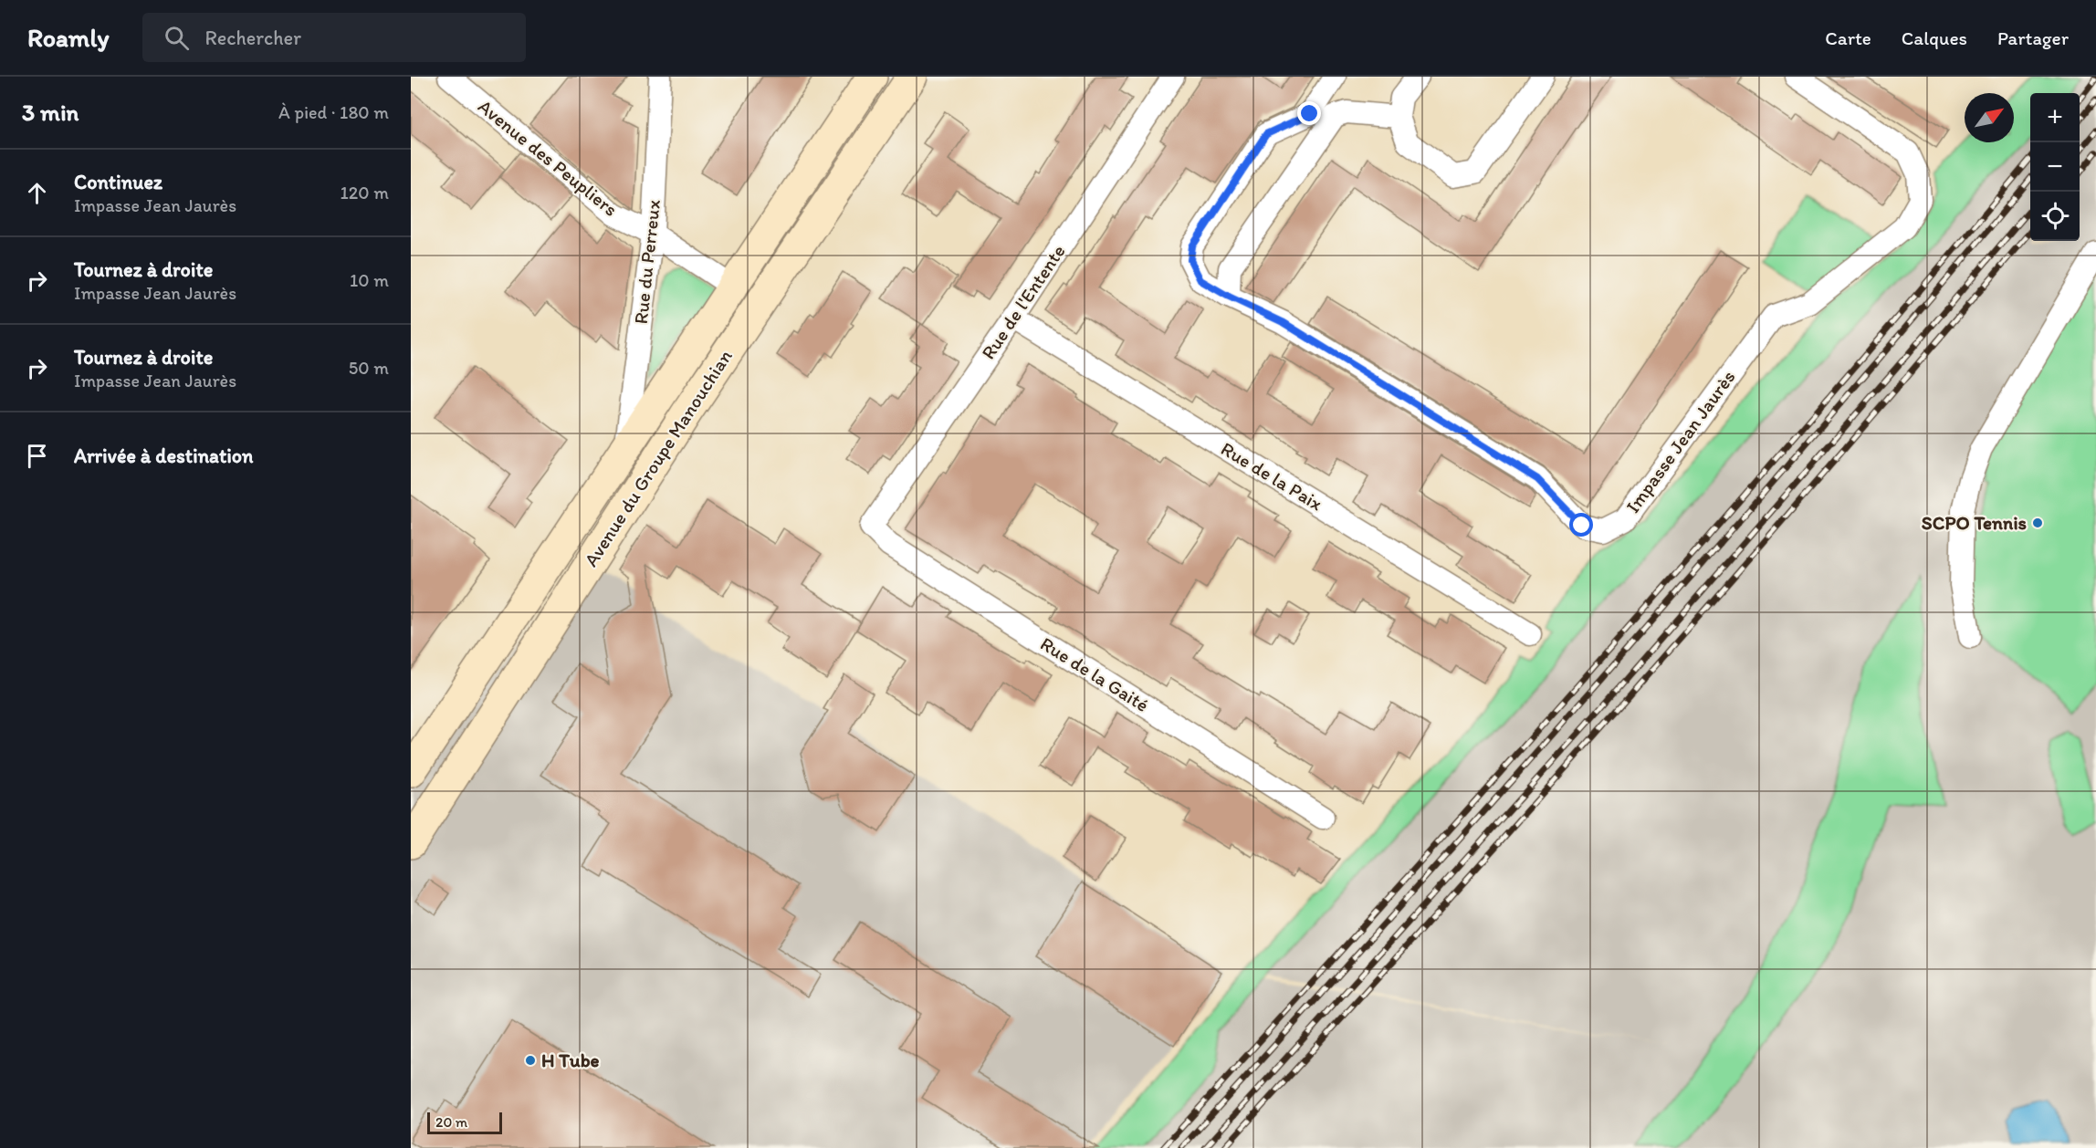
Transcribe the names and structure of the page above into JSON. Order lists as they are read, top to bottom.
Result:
{
  "streets": {
    "street": [
      "Avenue des Peupliers",
      "Rue du Perreux",
      "Rue de l'Entente",
      "Impasse Jean Jaurès",
      "Avenue du Groupe Manouchian",
      "Rue de la Paix",
      "Rue de la Gaité"
    ]
  },
  "crossings": [
    ["Avenue des Peupliers", "Rue du Perreux"],
    ["Avenue des Peupliers", "Avenue du Groupe Manouchian"],
    ["Rue du Perreux", "Avenue du Groupe Manouchian"],
    ["Rue de l'Entente", "Rue de la Paix"],
    ["Rue de l'Entente", "Rue de la Gaité"]
  ],
  "places": ["SCPO Tennis", "H Tube"],
  "scale_bar": "20 m",
  "north": "top right",
  "page": {
    "header": "Roamly",
    "search": "Rechercher",
    "nav": ["Carte", "Calques", "Partager"],
    "heading": ["3 min", "À pied · 180 m"],
    "map_buttons": ["+", "−"],
    "list": [
      ["Continuez", "Impasse Jean Jaurès", "120 m"],
      ["Tournez à droite", "Impasse Jean Jaurès", "10 m"],
      ["Tournez à droite", "Impasse Jean Jaurès", "50 m"],
      "Arrivée à destination"
    ],
    "scale": "20 m"
  }
}
